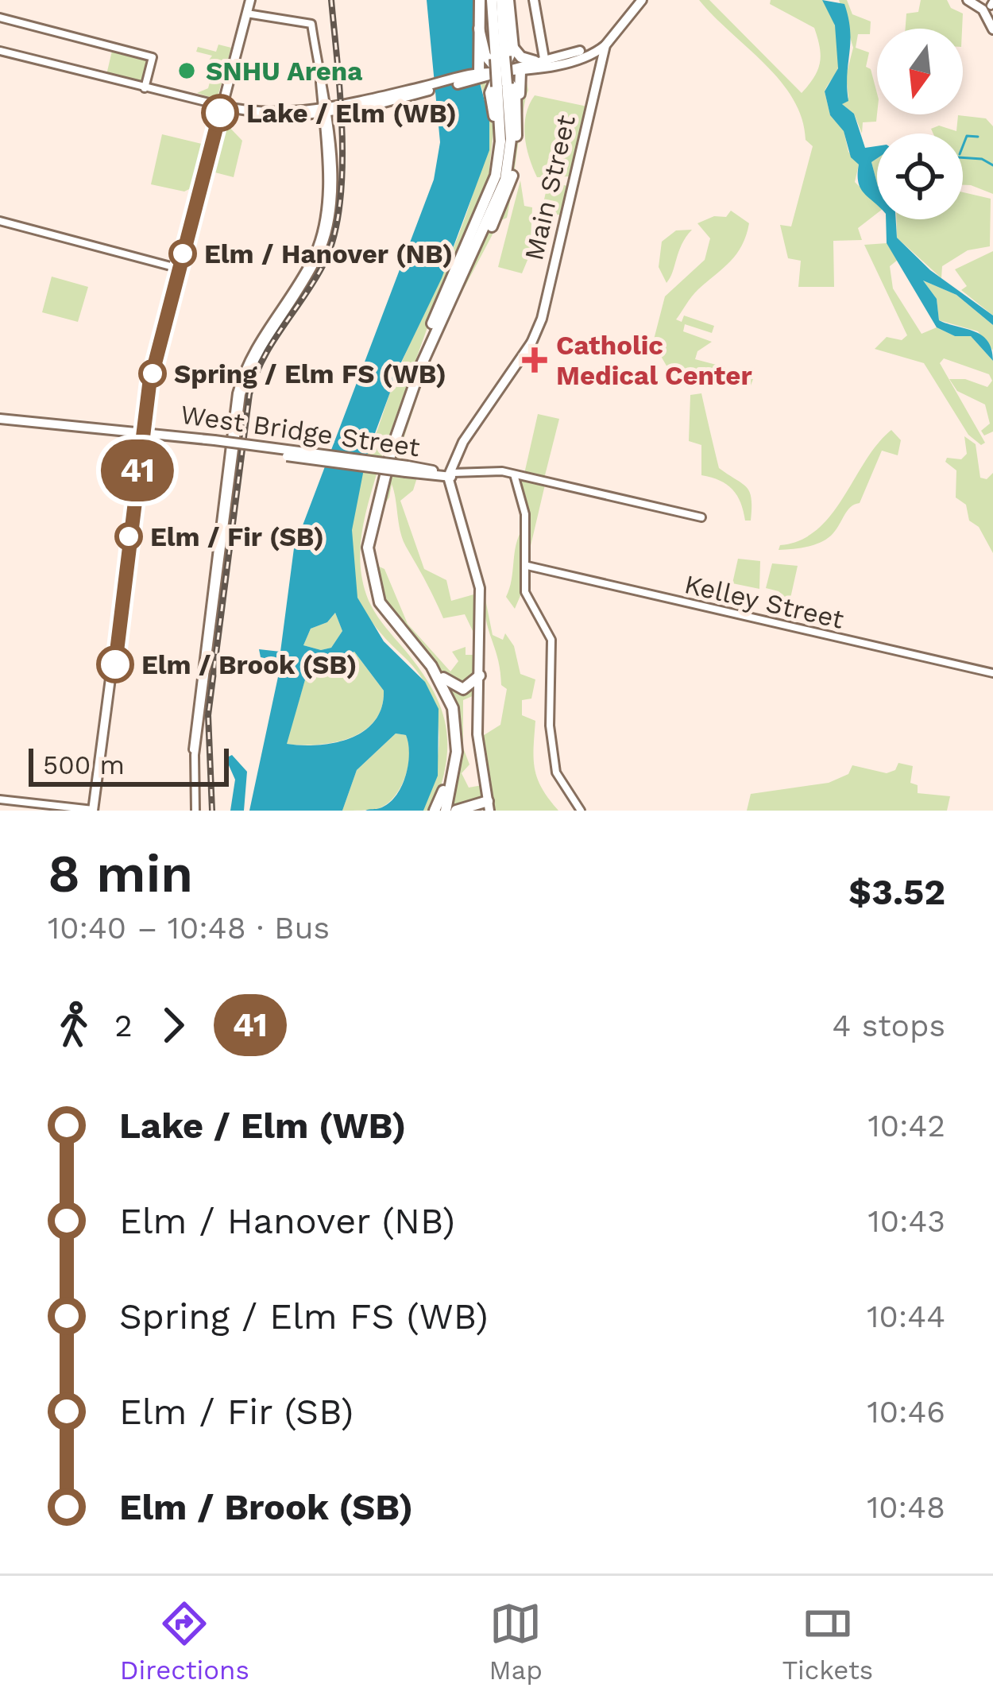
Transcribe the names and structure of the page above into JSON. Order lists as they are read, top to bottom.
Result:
{
  "streets": {
    "main road": ["Main Street", "West Bridge Street"],
    "street": ["Kelley Street"]
  },
  "places": {
    "other": [
      "SNHU Arena",
      "Lake / Elm (WB)",
      "Elm / Hanover (NB)",
      "Spring / Elm FS (WB)",
      "Elm / Fir (SB)",
      "Elm / Brook (SB)"
    ],
    "health": ["Catholic Medical Center"]
  },
  "lines": ["bus line 41"],
  "scale_bar": "500 m",
  "north": "bottom",
  "page": {
    "on_map": "41",
    "scale": "500 m",
    "heading": ["8 min", "10:40 – 10:48 · Bus", "$3.52"],
    "legs": ["2", "41", "4 stops"],
    "list": [
      {
        "name": "Lake / Elm (WB)",
        "value": "10:42"
      },
      {
        "name": "Elm / Hanover (NB)",
        "value": "10:43"
      },
      {
        "name": "Spring / Elm FS (WB)",
        "value": "10:44"
      },
      {
        "name": "Elm / Fir (SB)",
        "value": "10:46"
      },
      {
        "name": "Elm / Brook (SB)",
        "value": "10:48"
      }
    ],
    "tabs": ["Directions", "Map", "Tickets"]
  }
}
